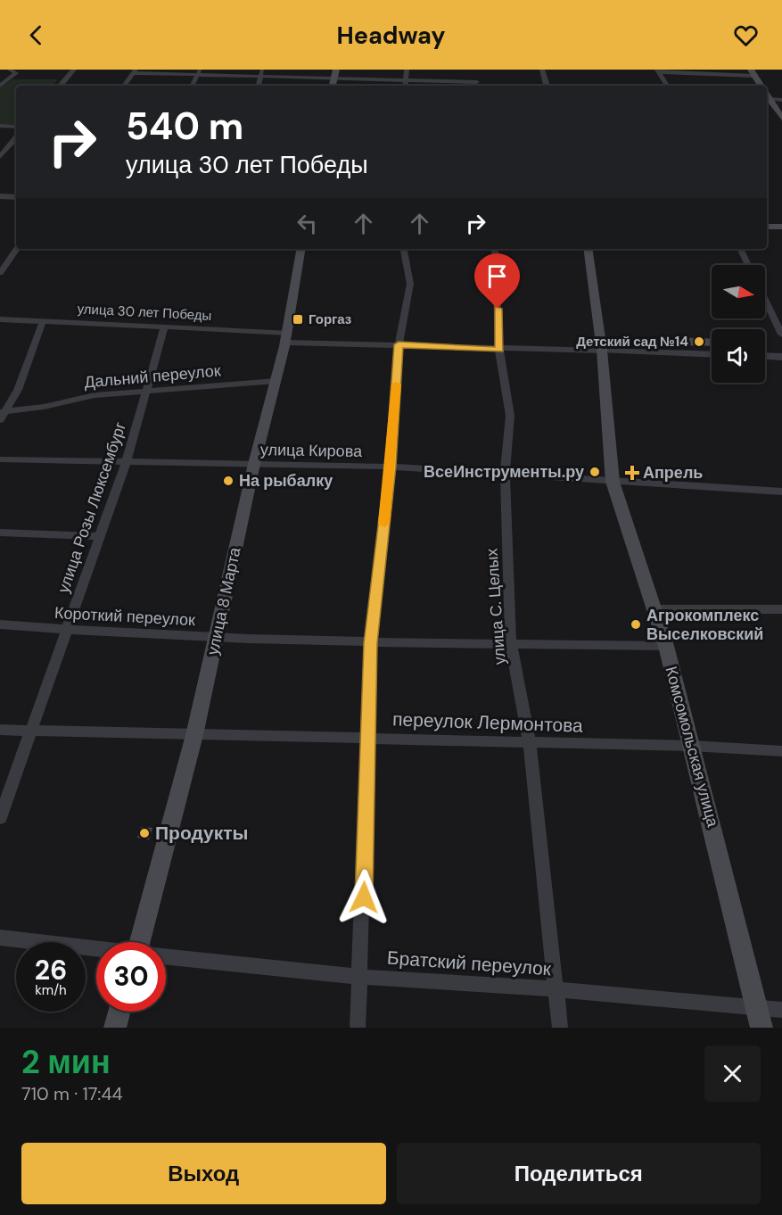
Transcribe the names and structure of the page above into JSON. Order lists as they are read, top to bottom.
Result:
{
  "streets": {
    "main road": ["улица 8 Марта", "Комсомольская улица"],
    "street": [
      "улица 30 лет Победы",
      "Дальний переулок",
      "улица Кирова",
      "улица Розы Люксембург",
      "улица С. Целых",
      "Короткий переулок",
      "переулок Лермонтова",
      "Братский переулок"
    ]
  },
  "crossings": [
    ["улица 30 лет Победы", "улица Розы Люксембург"],
    ["улица 30 лет Победы", "улица 8 Марта"],
    ["улица 30 лет Победы", "улица С. Целых"],
    ["улица 30 лет Победы", "Комсомольская улица"],
    ["Дальний переулок", "улица Розы Люксембург"],
    ["Дальний переулок", "улица 8 Марта"],
    ["улица Кирова", "улица Розы Люксембург"],
    ["улица Кирова", "улица 8 Марта"],
    ["улица Кирова", "улица С. Целых"],
    ["улица Кирова", "Комсомольская улица"],
    ["улица Розы Люксембург", "Короткий переулок"],
    ["улица Розы Люксембург", "переулок Лермонтова"],
    ["улица 8 Марта", "Короткий переулок"],
    ["улица 8 Марта", "переулок Лермонтова"],
    ["улица С. Целых", "Короткий переулок"],
    ["улица С. Целых", "переулок Лермонтова"],
    ["улица С. Целых", "Братский переулок"],
    ["Короткий переулок", "Комсомольская улица"],
    ["переулок Лермонтова", "Комсомольская улица"],
    ["Комсомольская улица", "Братский переулок"]
  ],
  "places": {
    "transit": ["Горгаз"],
    "other": [
      "Детский сад №14",
      "ВсеИнструменты.ру",
      "На рыбалку",
      "Агрокомплекс Выселковский",
      "Продукты"
    ],
    "health": ["Апрель"]
  },
  "north": "right",
  "page": {
    "header": "Headway",
    "turn": ["540 m", "улица 30 лет Победы"],
    "speed": "26 km/h",
    "limit": "30",
    "heading": ["2 мин", "710 m · 17:44"],
    "buttons": ["Выход", "Поделиться"]
  }
}
